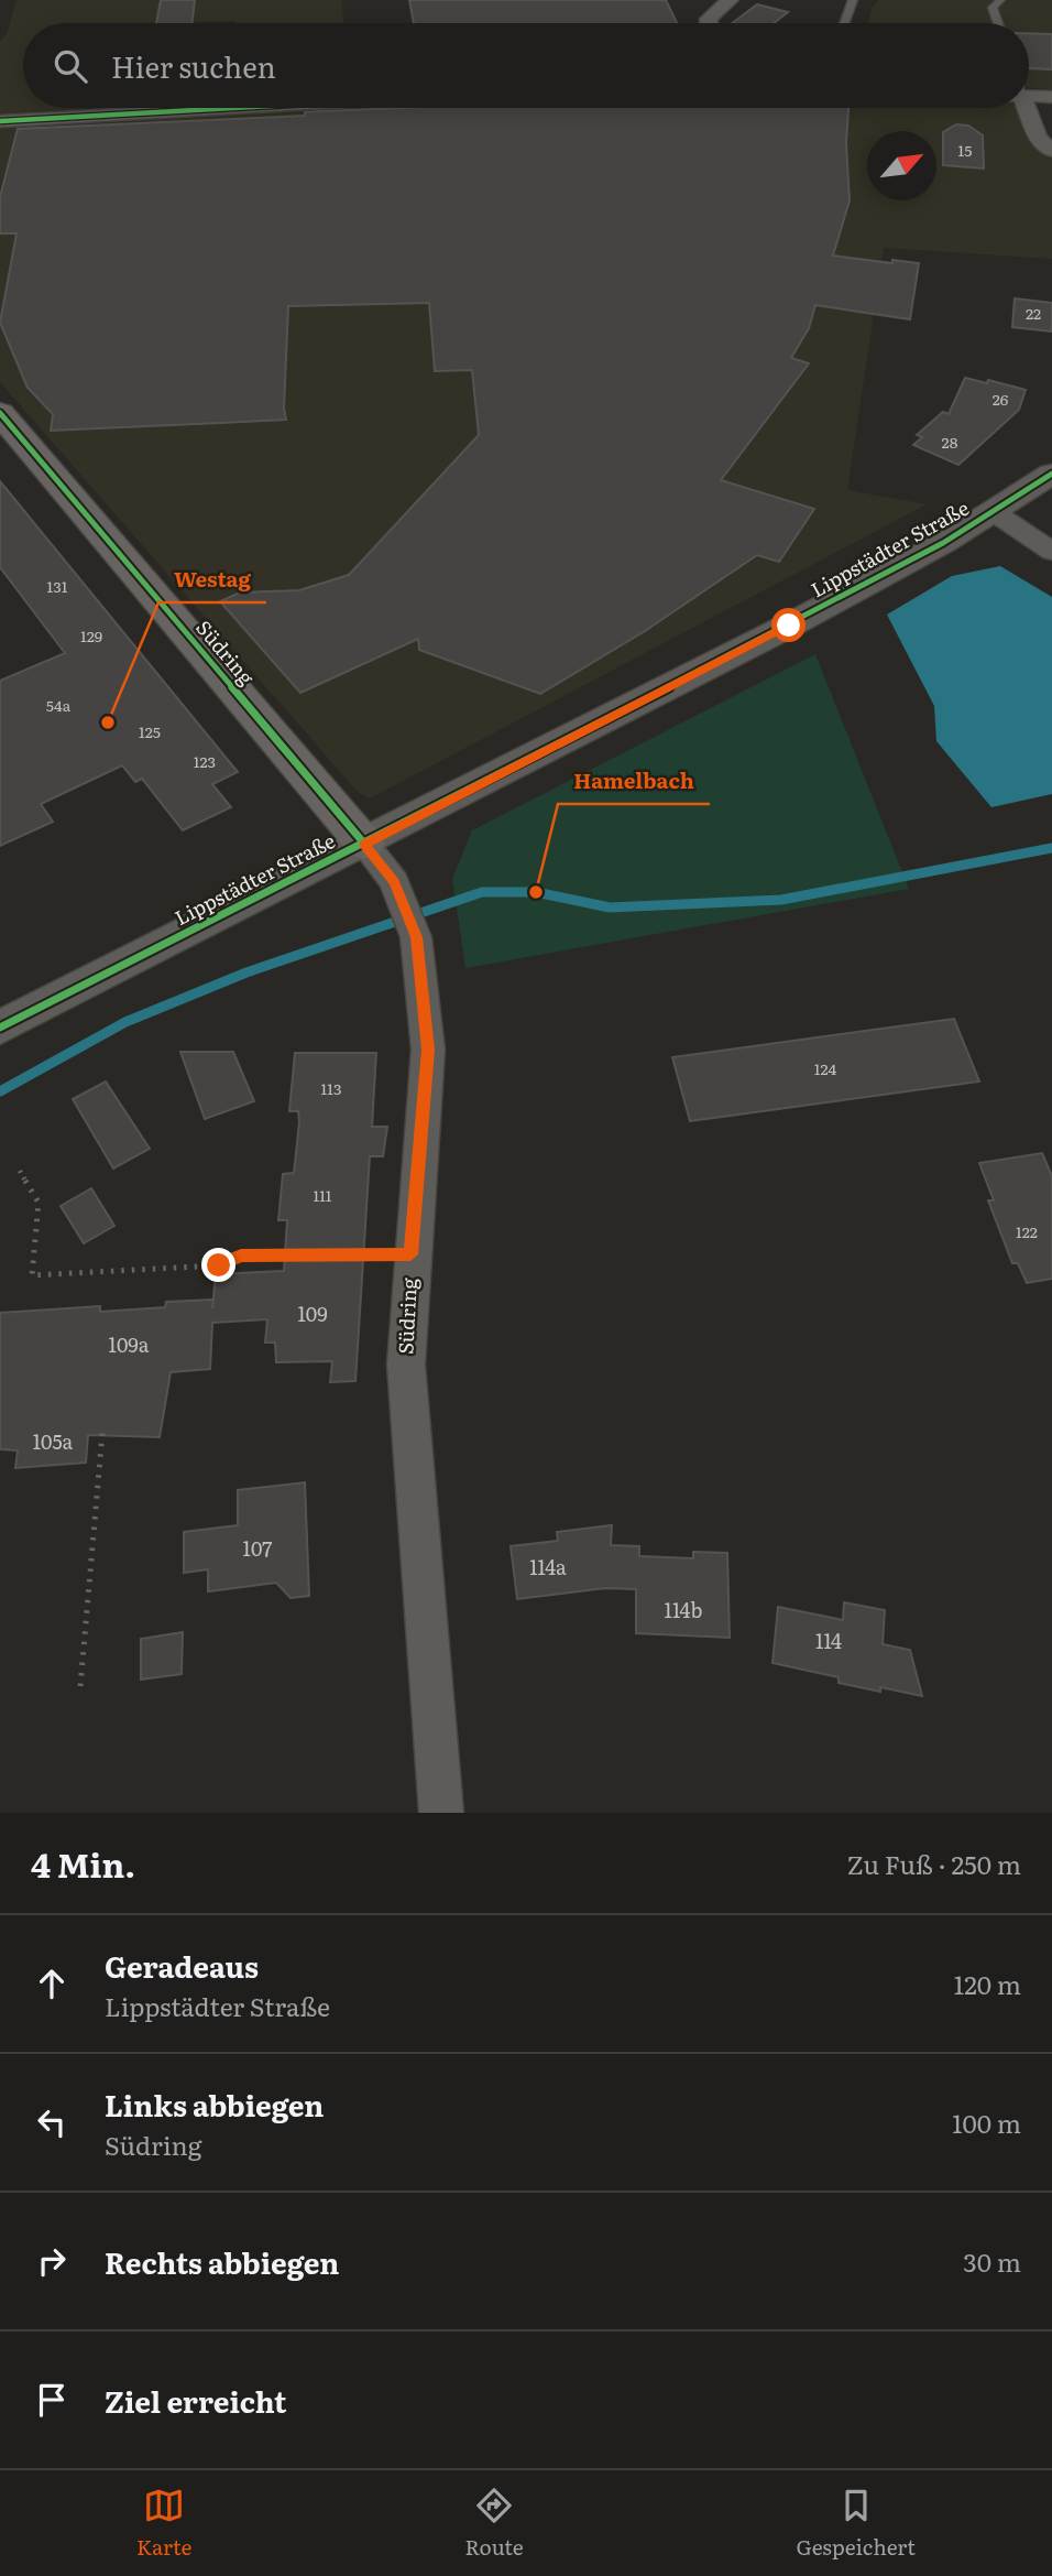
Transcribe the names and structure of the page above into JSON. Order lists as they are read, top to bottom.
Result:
{
  "streets": {
    "main road": ["Südring"],
    "street": ["Lippstädter Straße"]
  },
  "crossings": [
    ["Lippstädter Straße", "Südring"]
  ],
  "places": ["Westag", "Hamelbach"],
  "house_numbers": [
    "15",
    "22",
    "26",
    "28",
    "131",
    "129",
    "54a",
    "125",
    "123",
    "124",
    "113",
    "111",
    "122",
    "109",
    "109a",
    "105a",
    "107",
    "114a",
    "114b",
    "114"
  ],
  "north": "top right",
  "page": {
    "search": "Hier suchen",
    "heading": ["4 Min.", "Zu Fuß · 250 m"],
    "list": [
      ["Geradeaus", "Lippstädter Straße", "120 m"],
      ["Links abbiegen", "Südring", "100 m"],
      ["Rechts abbiegen", "30 m"],
      "Ziel erreicht"
    ],
    "nav": ["Karte", "Route", "Gespeichert"]
  }
}
